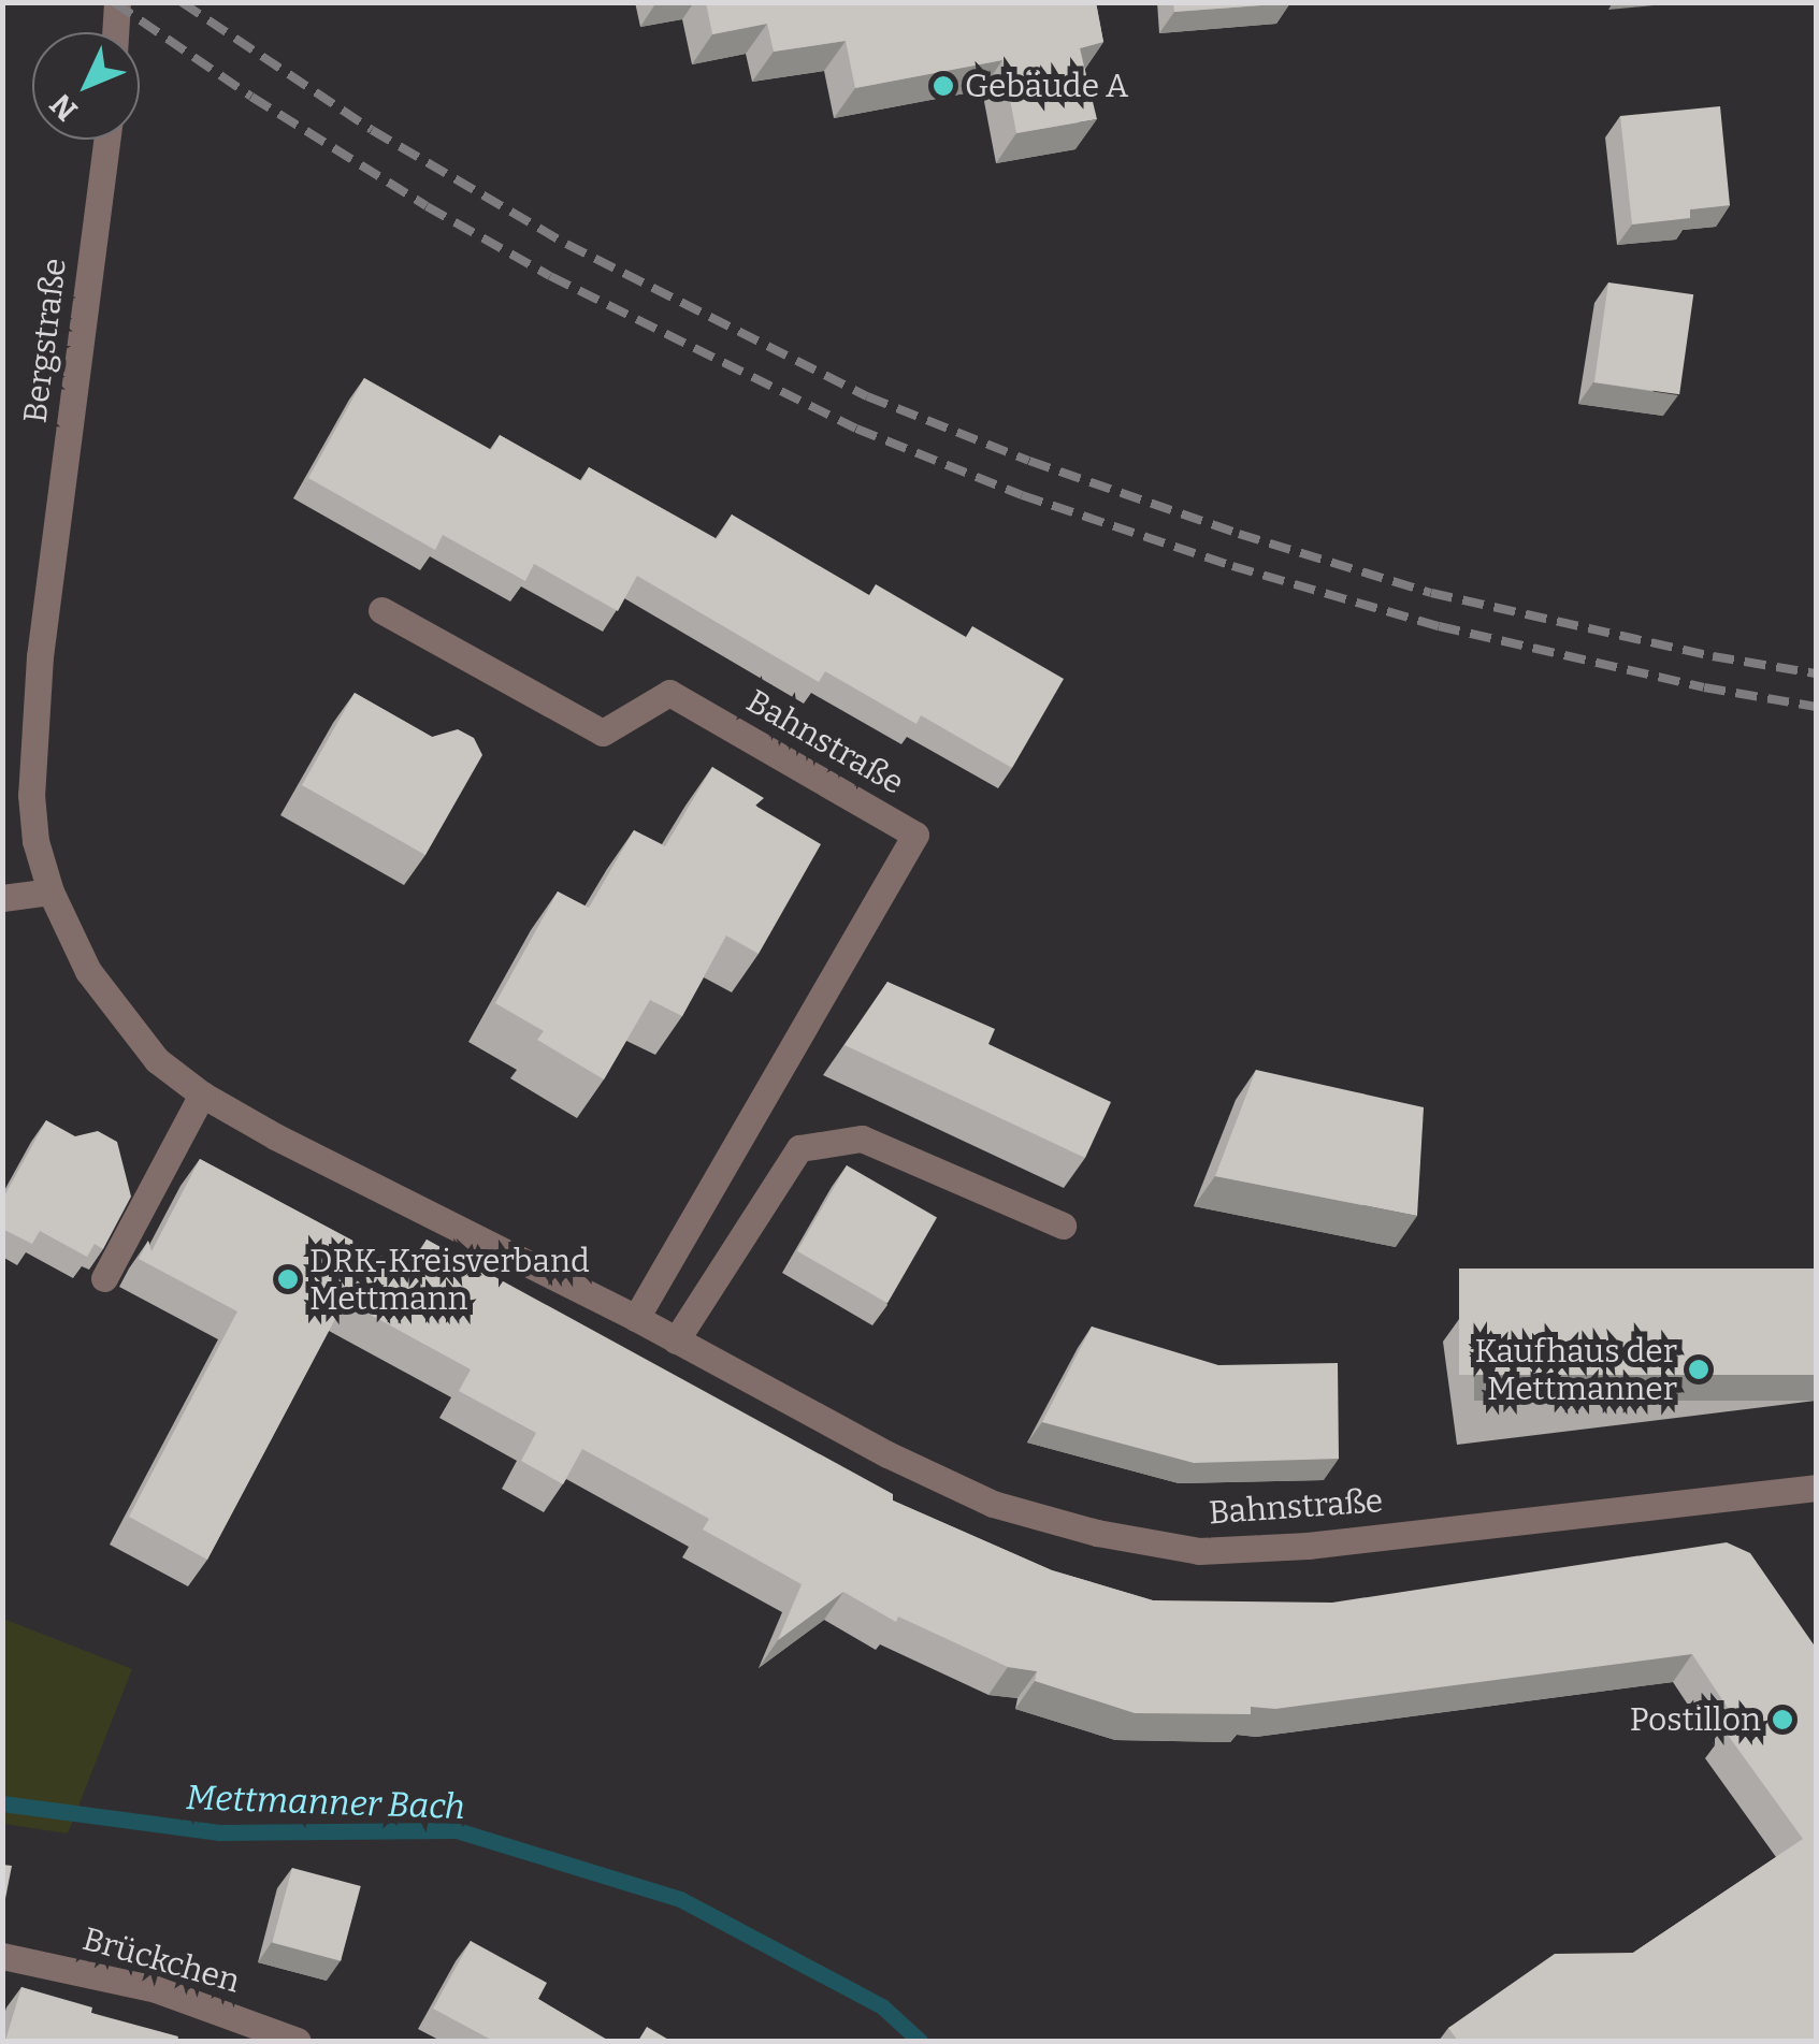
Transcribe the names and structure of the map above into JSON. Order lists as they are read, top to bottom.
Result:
{
  "streets": {
    "street": ["Bergstraße", "Bahnstraße", "Brückchen"]
  },
  "crossings": [
    ["Bergstraße", "Bahnstraße"]
  ],
  "water": ["Mettmanner Bach"],
  "places": [
    "Gebäude A",
    "DRK-Kreisverband Mettmann",
    "Kaufhaus der Mettmanner",
    "Postillon"
  ],
  "north": "bottom left"
}
